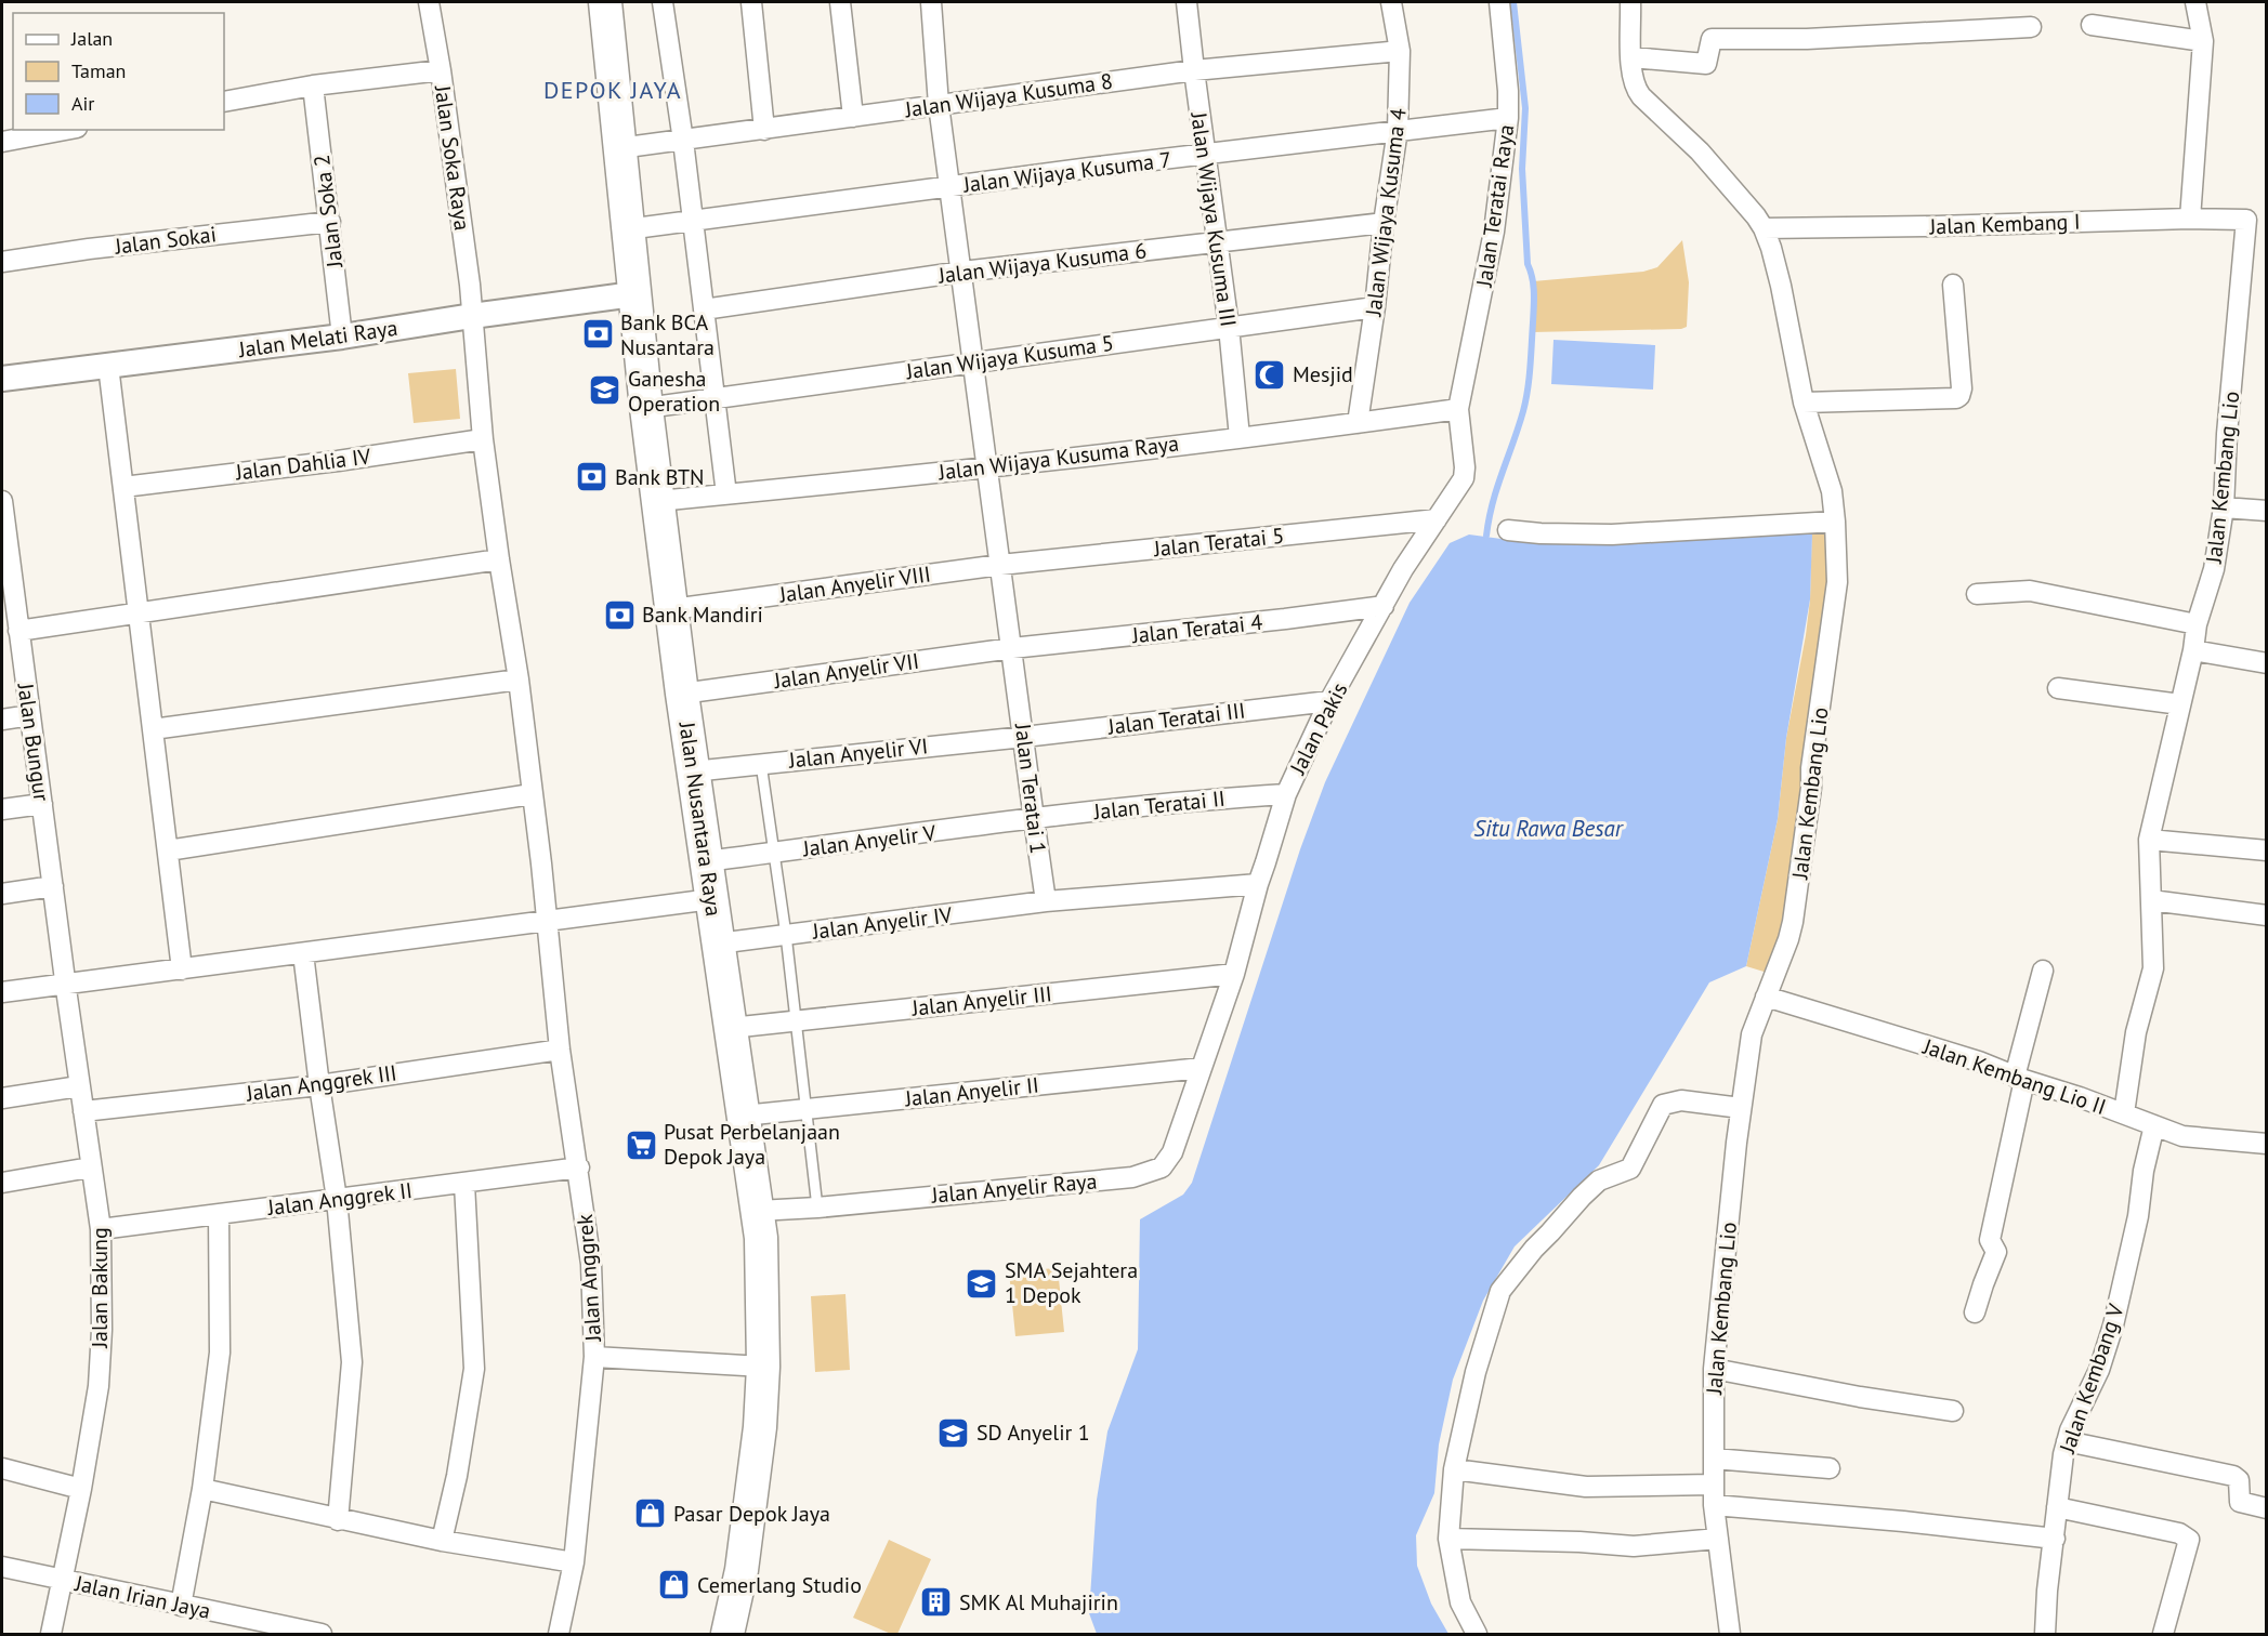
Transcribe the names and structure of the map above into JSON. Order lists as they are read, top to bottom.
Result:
{
  "streets": {
    "highway": ["Jalan Nusantara Raya"],
    "street": [
      "Jalan Wijaya Kusuma 8",
      "Jalan Soka Raya",
      "Jalan Wijaya Kusuma 7",
      "Jalan Teratai Raya",
      "Jalan Soka 2",
      "Jalan Wijaya Kusuma 4",
      "Jalan Wijaya Kusuma III",
      "Jalan Kembang I",
      "Jalan Sokai",
      "Jalan Wijaya Kusuma 6",
      "Jalan Melati Raya",
      "Jalan Wijaya Kusuma 5",
      "Jalan Wijaya Kusuma Raya",
      "Jalan Dahlia IV",
      "Jalan Kembang Lio",
      "Jalan Teratai 5",
      "Jalan Anyelir VIII",
      "Jalan Teratai 4",
      "Jalan Anyelir VII",
      "Jalan Teratai III",
      "Jalan Pakis",
      "Jalan Bungur",
      "Jalan Anyelir VI",
      "Jalan Teratai 1",
      "Jalan Teratai II",
      "Jalan Anyelir V",
      "Jalan Anyelir IV",
      "Jalan Anyelir III",
      "Jalan Kembang Lio II",
      "Jalan Anggrek III",
      "Jalan Anyelir II",
      "Jalan Anyelir Raya",
      "Jalan Anggrek II",
      "Jalan Anggrek",
      "Jalan Bakung",
      "Jalan Kembang V",
      "Jalan Irian Jaya"
    ]
  },
  "crossings": [
    ["Jalan Wijaya Kusuma 8", "Jalan Wijaya Kusuma 4"],
    ["Jalan Wijaya Kusuma 8", "Jalan Wijaya Kusuma III"],
    ["Jalan Wijaya Kusuma 8", "Jalan Teratai 1"],
    ["Jalan Wijaya Kusuma 8", "Jalan Nusantara Raya"],
    ["Jalan Soka Raya", "Jalan Melati Raya"],
    ["Jalan Soka Raya", "Jalan Dahlia IV"],
    ["Jalan Soka Raya", "Jalan Anggrek"],
    ["Jalan Wijaya Kusuma 7", "Jalan Teratai Raya"],
    ["Jalan Wijaya Kusuma 7", "Jalan Wijaya Kusuma 4"],
    ["Jalan Wijaya Kusuma 7", "Jalan Wijaya Kusuma III"],
    ["Jalan Wijaya Kusuma 7", "Jalan Teratai 1"],
    ["Jalan Wijaya Kusuma 7", "Jalan Nusantara Raya"],
    ["Jalan Teratai Raya", "Jalan Wijaya Kusuma Raya"],
    ["Jalan Teratai Raya", "Jalan Pakis"],
    ["Jalan Soka 2", "Jalan Sokai"],
    ["Jalan Soka 2", "Jalan Melati Raya"],
    ["Jalan Wijaya Kusuma 4", "Jalan Wijaya Kusuma 6"],
    ["Jalan Wijaya Kusuma 4", "Jalan Wijaya Kusuma 5"],
    ["Jalan Wijaya Kusuma 4", "Jalan Wijaya Kusuma Raya"],
    ["Jalan Wijaya Kusuma III", "Jalan Wijaya Kusuma 6"],
    ["Jalan Wijaya Kusuma III", "Jalan Wijaya Kusuma 5"],
    ["Jalan Wijaya Kusuma III", "Jalan Wijaya Kusuma Raya"],
    ["Jalan Kembang I", "Jalan Kembang Lio"],
    ["Jalan Wijaya Kusuma 6", "Jalan Teratai 1"],
    ["Jalan Melati Raya", "Jalan Nusantara Raya"],
    ["Jalan Wijaya Kusuma 5", "Jalan Teratai 1"],
    ["Jalan Wijaya Kusuma 5", "Jalan Nusantara Raya"],
    ["Jalan Wijaya Kusuma Raya", "Jalan Pakis"],
    ["Jalan Wijaya Kusuma Raya", "Jalan Teratai 1"],
    ["Jalan Wijaya Kusuma Raya", "Jalan Nusantara Raya"],
    ["Jalan Kembang Lio", "Jalan Kembang Lio II"],
    ["Jalan Teratai 5", "Jalan Anyelir VIII"],
    ["Jalan Teratai 5", "Jalan Pakis"],
    ["Jalan Teratai 5", "Jalan Teratai 1"],
    ["Jalan Anyelir VIII", "Jalan Teratai 1"],
    ["Jalan Anyelir VIII", "Jalan Nusantara Raya"],
    ["Jalan Teratai 4", "Jalan Anyelir VII"],
    ["Jalan Teratai 4", "Jalan Pakis"],
    ["Jalan Teratai 4", "Jalan Teratai 1"],
    ["Jalan Anyelir VII", "Jalan Teratai 1"],
    ["Jalan Anyelir VII", "Jalan Nusantara Raya"],
    ["Jalan Teratai III", "Jalan Pakis"],
    ["Jalan Teratai III", "Jalan Anyelir VI"],
    ["Jalan Teratai III", "Jalan Teratai 1"],
    ["Jalan Pakis", "Jalan Teratai II"],
    ["Jalan Pakis", "Jalan Anyelir III"],
    ["Jalan Pakis", "Jalan Anyelir II"],
    ["Jalan Pakis", "Jalan Anyelir Raya"],
    ["Jalan Bungur", "Jalan Bakung"],
    ["Jalan Anyelir VI", "Jalan Teratai 1"],
    ["Jalan Anyelir VI", "Jalan Nusantara Raya"],
    ["Jalan Teratai 1", "Jalan Teratai II"],
    ["Jalan Teratai 1", "Jalan Anyelir V"],
    ["Jalan Teratai 1", "Jalan Anyelir IV"],
    ["Jalan Teratai II", "Jalan Anyelir V"],
    ["Jalan Nusantara Raya", "Jalan Anyelir V"],
    ["Jalan Nusantara Raya", "Jalan Anyelir IV"],
    ["Jalan Nusantara Raya", "Jalan Anyelir III"],
    ["Jalan Nusantara Raya", "Jalan Anyelir II"],
    ["Jalan Nusantara Raya", "Jalan Anyelir Raya"],
    ["Jalan Kembang Lio II", "Jalan Kembang V"],
    ["Jalan Anggrek III", "Jalan Anggrek"],
    ["Jalan Anggrek III", "Jalan Bakung"],
    ["Jalan Anyelir II", "Jalan Anyelir Raya"],
    ["Jalan Anggrek II", "Jalan Anggrek"],
    ["Jalan Anggrek II", "Jalan Bakung"],
    ["Jalan Bakung", "Jalan Irian Jaya"]
  ],
  "districts": ["DEPOK JAYA"],
  "water": ["Situ Rawa Besar"],
  "places": {
    "bank": ["Bank BCA Nusantara", "Bank BTN", "Bank Mandiri"],
    "mosque": ["Mesjid"],
    "school or university": ["Ganesha Operation", "SMA Sejahtera 1 Depok", "SD Anyelir 1"],
    "supermarket": ["Pusat Perbelanjaan Depok Jaya"],
    "shop": ["Pasar Depok Jaya", "Cemerlang Studio"],
    "building": ["SMK Al Muhajirin"]
  },
  "legend": ["Jalan", "Taman", "Air"]
}
